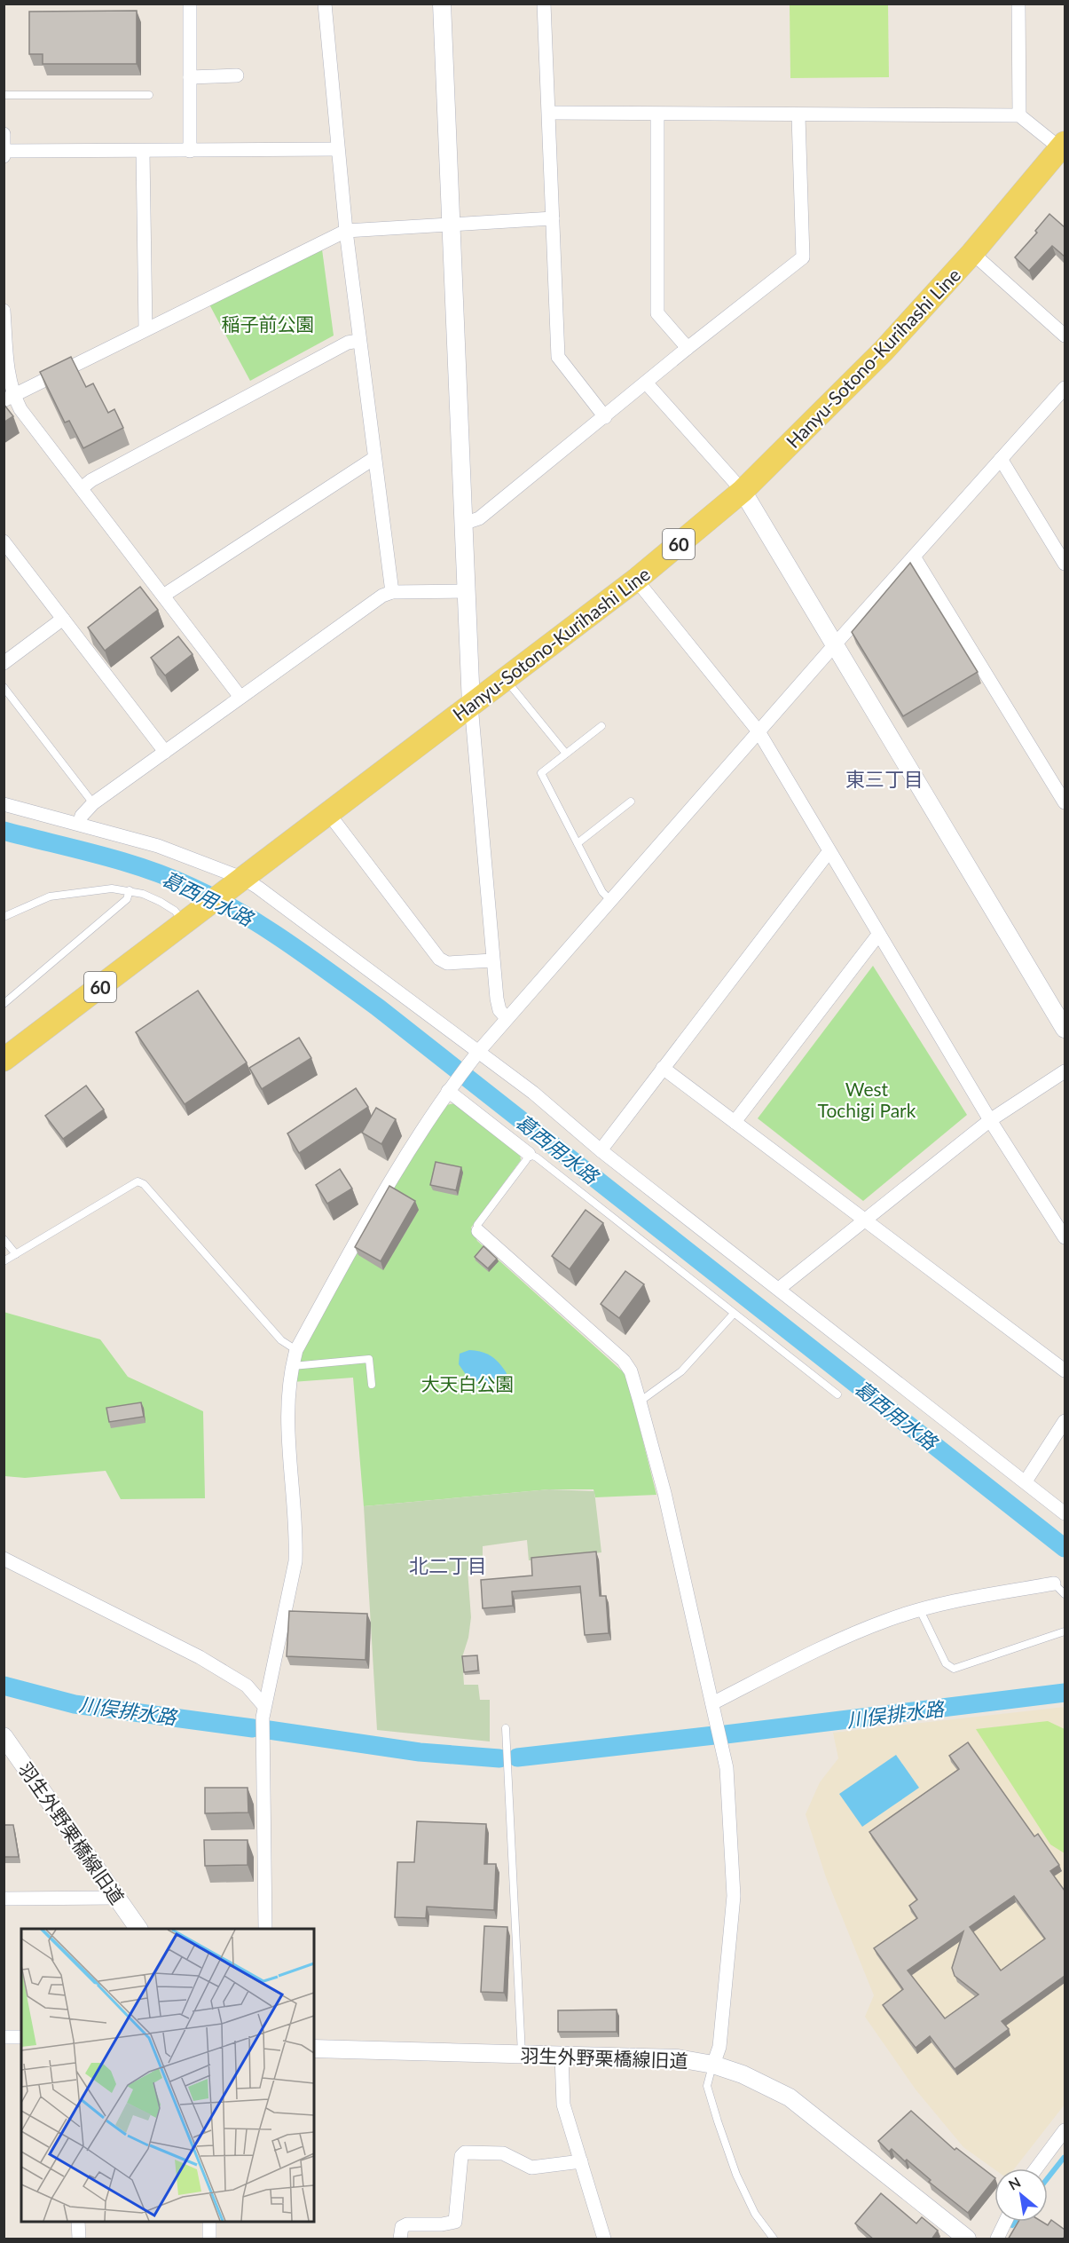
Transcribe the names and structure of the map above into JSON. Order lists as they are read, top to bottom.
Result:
{
  "streets": {
    "main road": ["Hanyu-Sotono-Kurihashi Line", "60"],
    "street": ["羽生外野栗橋線旧道"]
  },
  "districts": ["東三丁目", "北二丁目"],
  "water": ["葛西用水路", "川俣排水路"],
  "parks": ["稲子前公園", "West Tochigi Park", "大天白公園"],
  "north": "top left"
}
